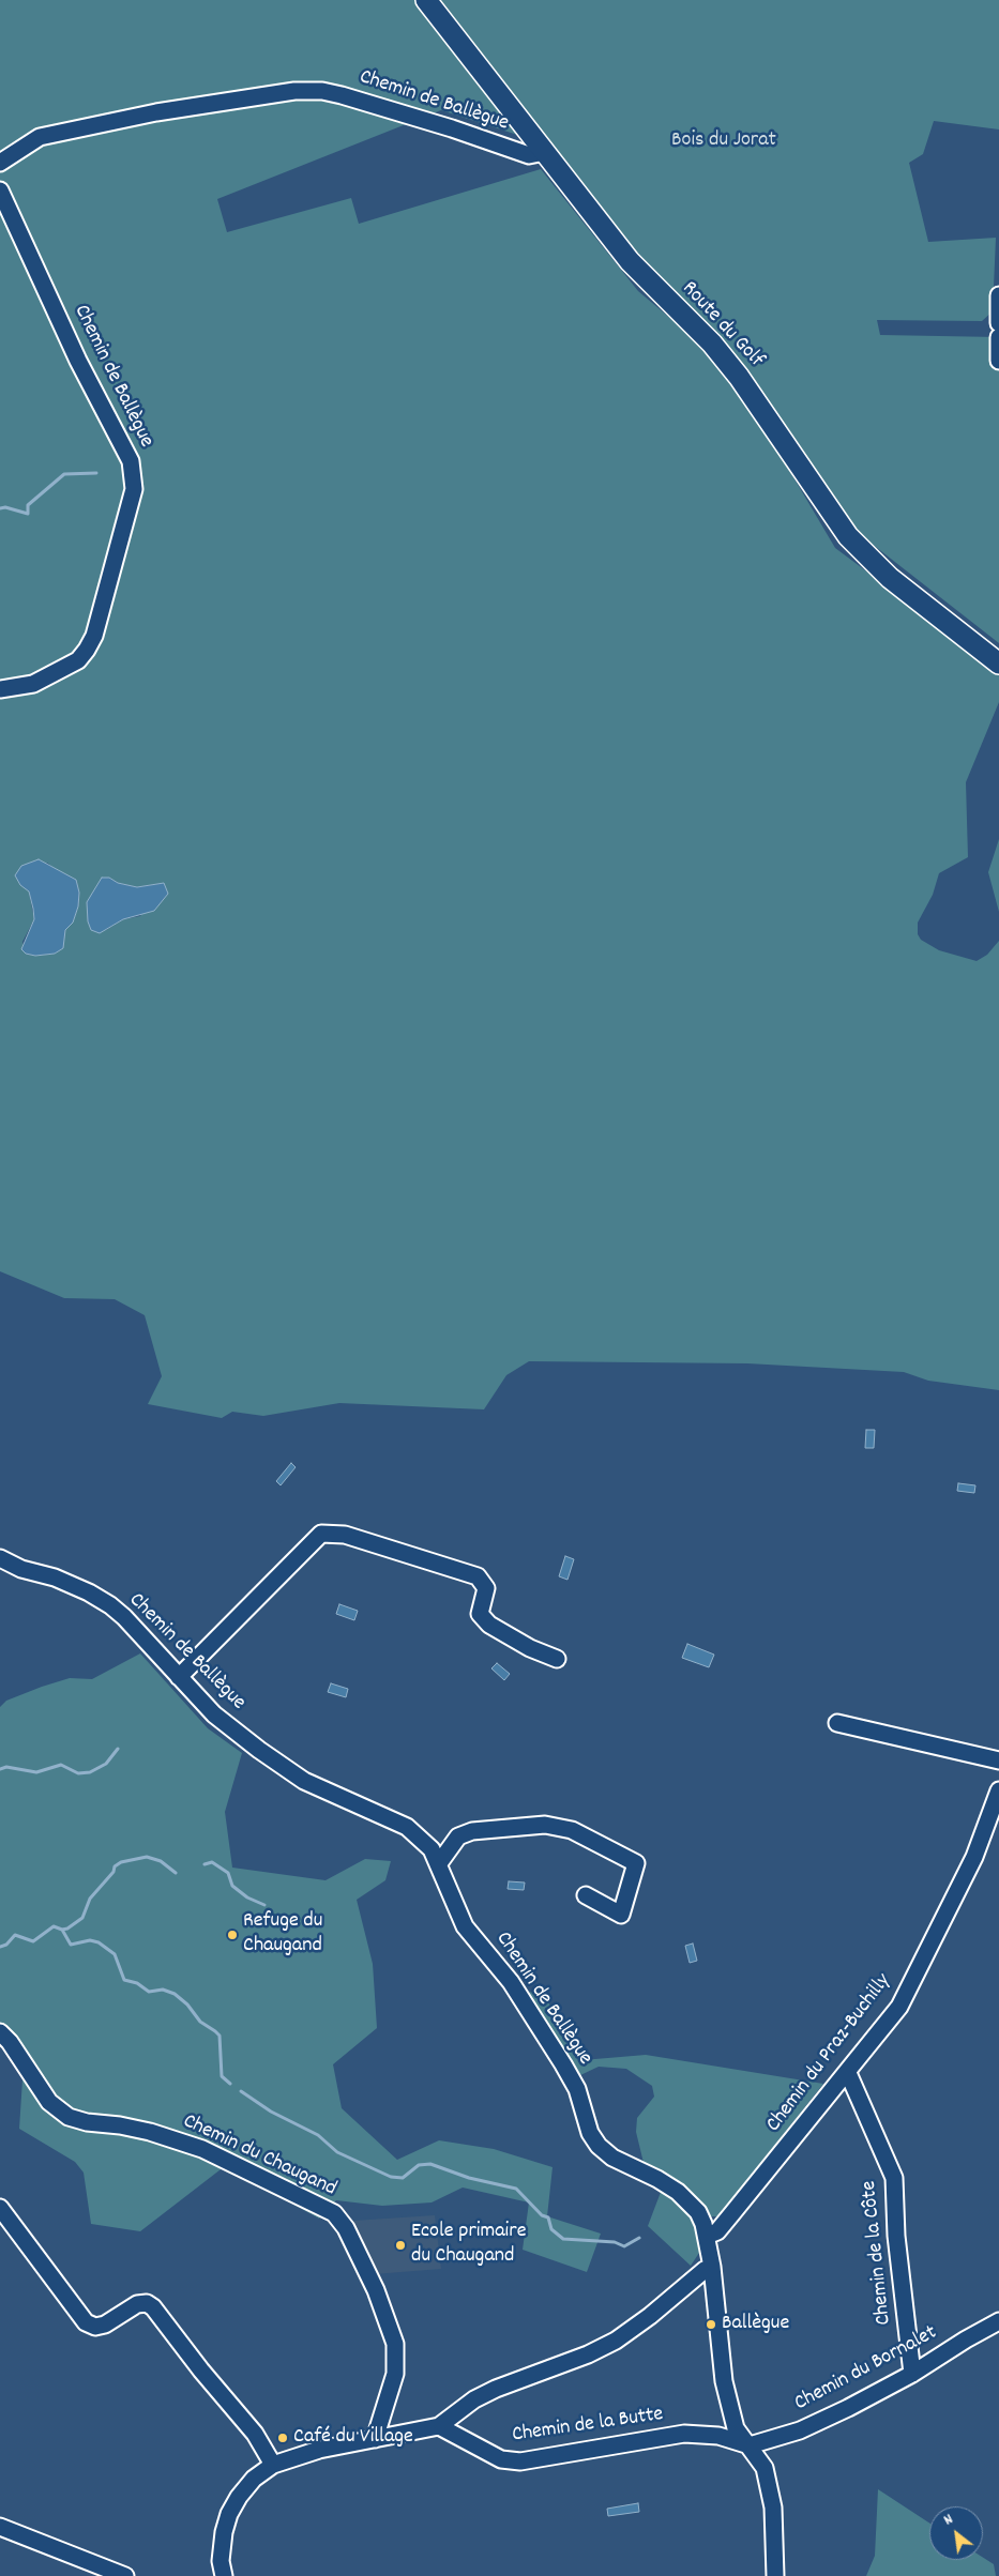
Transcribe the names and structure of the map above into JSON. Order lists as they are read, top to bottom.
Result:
{
  "streets": {
    "main road": ["Route du Golf"],
    "street": [
      "Chemin de Ballègue",
      "Chemin du Praz-Buchilly",
      "Chemin du Chaugand",
      "Chemin de la Côte",
      "Chemin du Bornalet",
      "Chemin de la Butte"
    ]
  },
  "crossings": [
    ["Chemin de Ballègue", "Route du Golf"],
    ["Chemin de Ballègue", "Chemin du Praz-Buchilly"],
    ["Chemin de Ballègue", "Chemin du Bornalet"],
    ["Chemin de Ballègue", "Chemin de la Butte"],
    ["Chemin du Praz-Buchilly", "Chemin de la Côte"],
    ["Chemin de la Côte", "Chemin du Bornalet"],
    ["Chemin du Bornalet", "Chemin de la Butte"]
  ],
  "parks": ["Bois du Jorat"],
  "places": [
    "Refuge du Chaugand",
    "Ecole primaire du Chaugand",
    "Ballègue",
    "Café du Village"
  ],
  "north": "top left"
}
